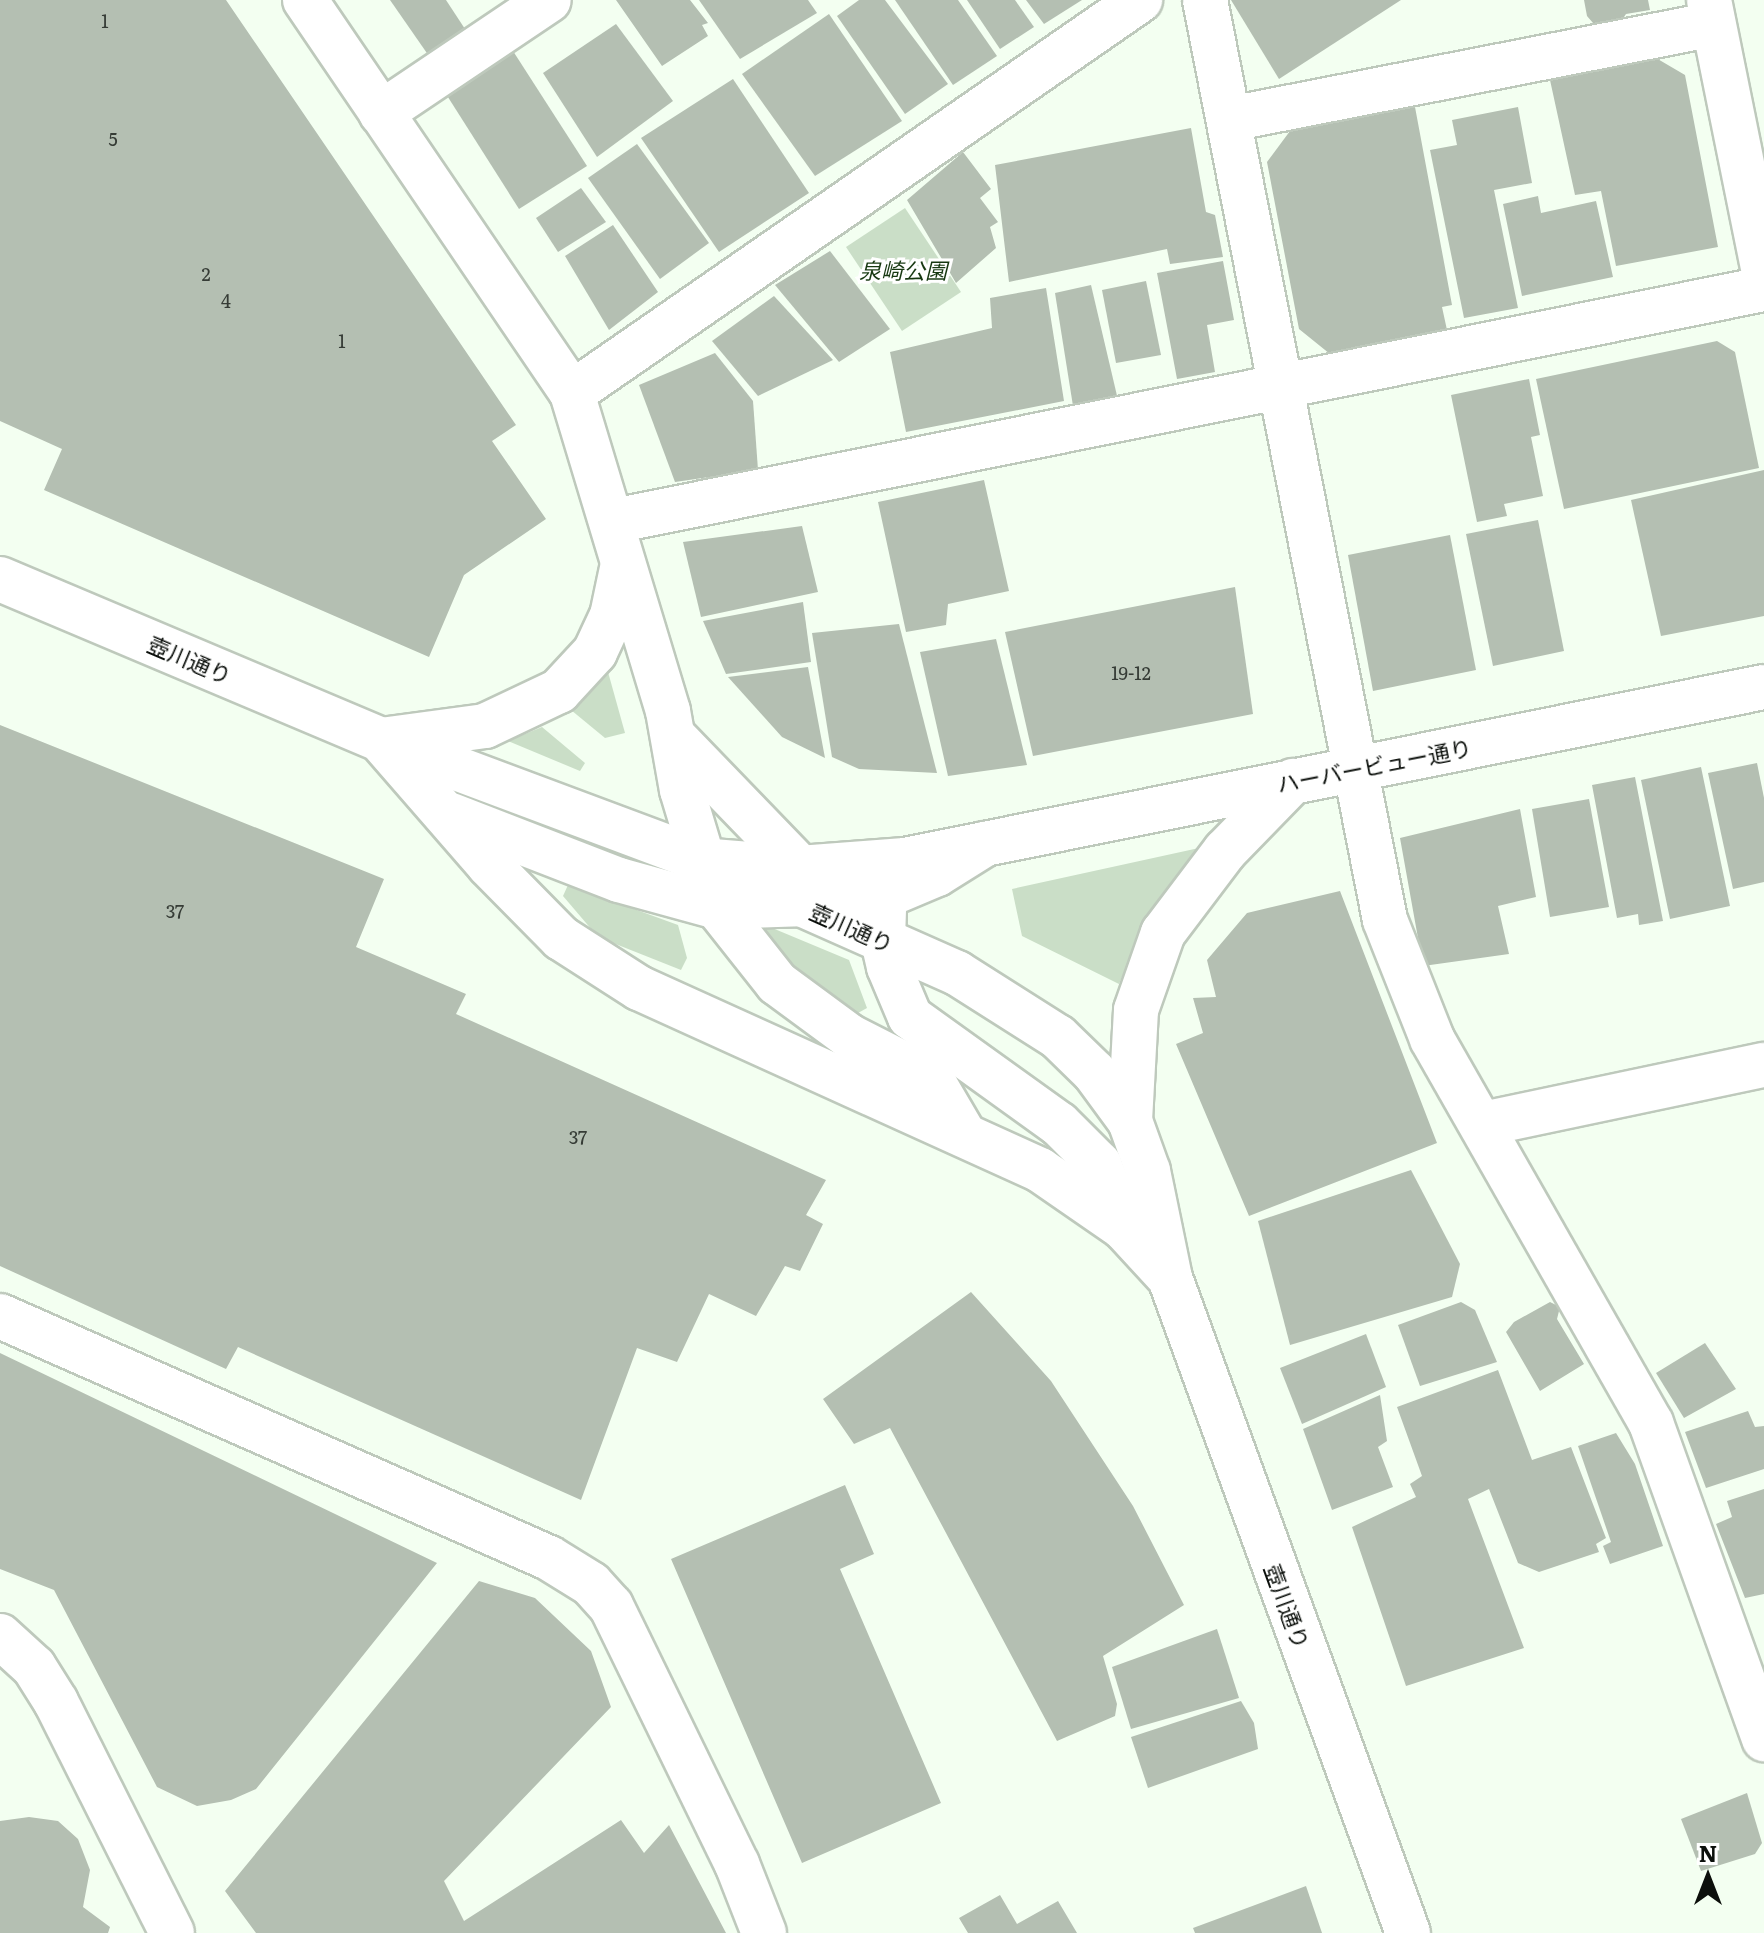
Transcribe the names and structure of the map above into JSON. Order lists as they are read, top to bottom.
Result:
{
  "streets": {
    "main road": ["壺川通り", "ハーバービュー通り"]
  },
  "parks": ["泉崎公園"],
  "house_numbers": [
    "1",
    "5",
    "2",
    "4",
    "1",
    "19-12",
    "37",
    "37"
  ],
  "north": "top"
}
